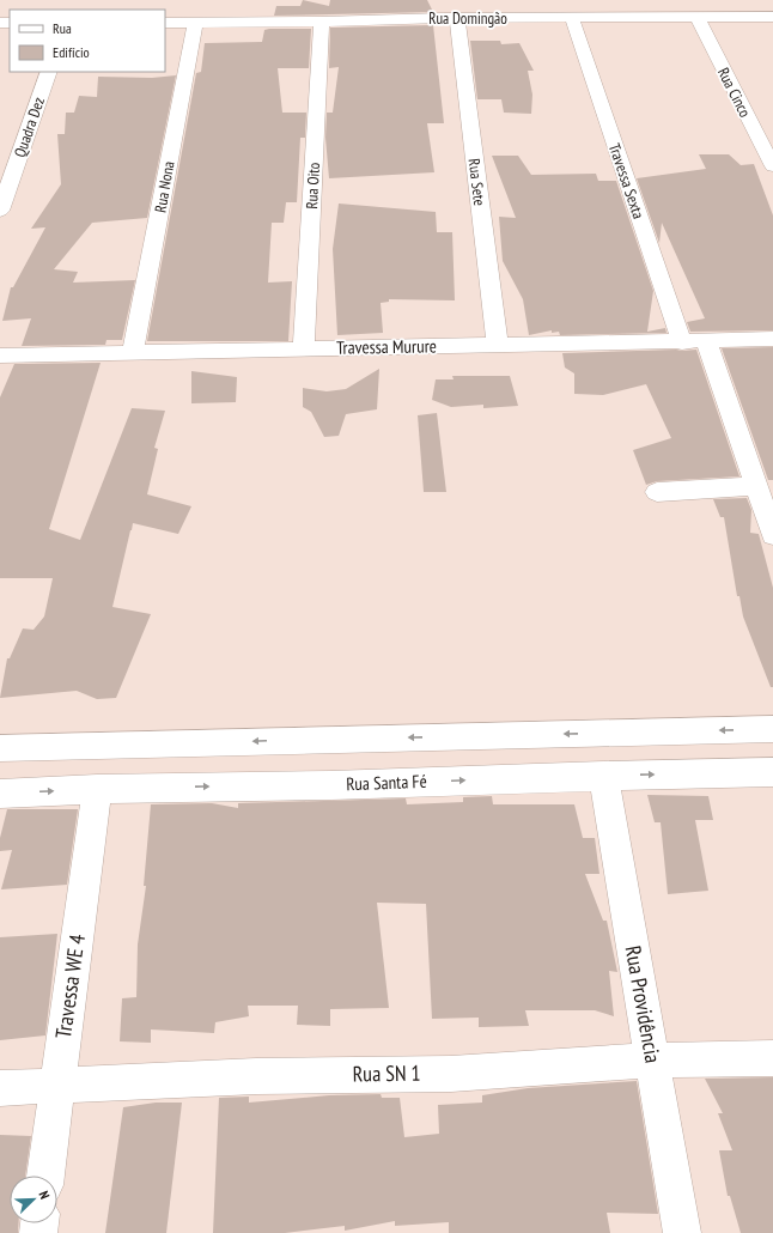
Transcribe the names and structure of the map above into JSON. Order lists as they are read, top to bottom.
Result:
{
  "streets": {
    "street": [
      "Rua Domingão",
      "Rua Cinco",
      "Quadra Dez",
      "Travessa Sexta",
      "Rua Sete",
      "Rua Oito",
      "Rua Nona",
      "Travessa Murure",
      "Rua Santa Fé",
      "Travessa WE 4",
      "Rua Providência",
      "Rua SN 1"
    ]
  },
  "crossings": [
    ["Rua Domingão", "Rua Cinco"],
    ["Rua Domingão", "Travessa Sexta"],
    ["Rua Domingão", "Rua Sete"],
    ["Rua Domingão", "Rua Oito"],
    ["Rua Domingão", "Rua Nona"],
    ["Travessa Sexta", "Travessa Murure"],
    ["Rua Sete", "Travessa Murure"],
    ["Rua Oito", "Travessa Murure"],
    ["Rua Nona", "Travessa Murure"],
    ["Rua Santa Fé", "Travessa WE 4"],
    ["Rua Santa Fé", "Rua Providência"],
    ["Travessa WE 4", "Rua SN 1"],
    ["Rua Providência", "Rua SN 1"]
  ],
  "legend": ["Rua", "Edifício"],
  "north": "top right"
}
